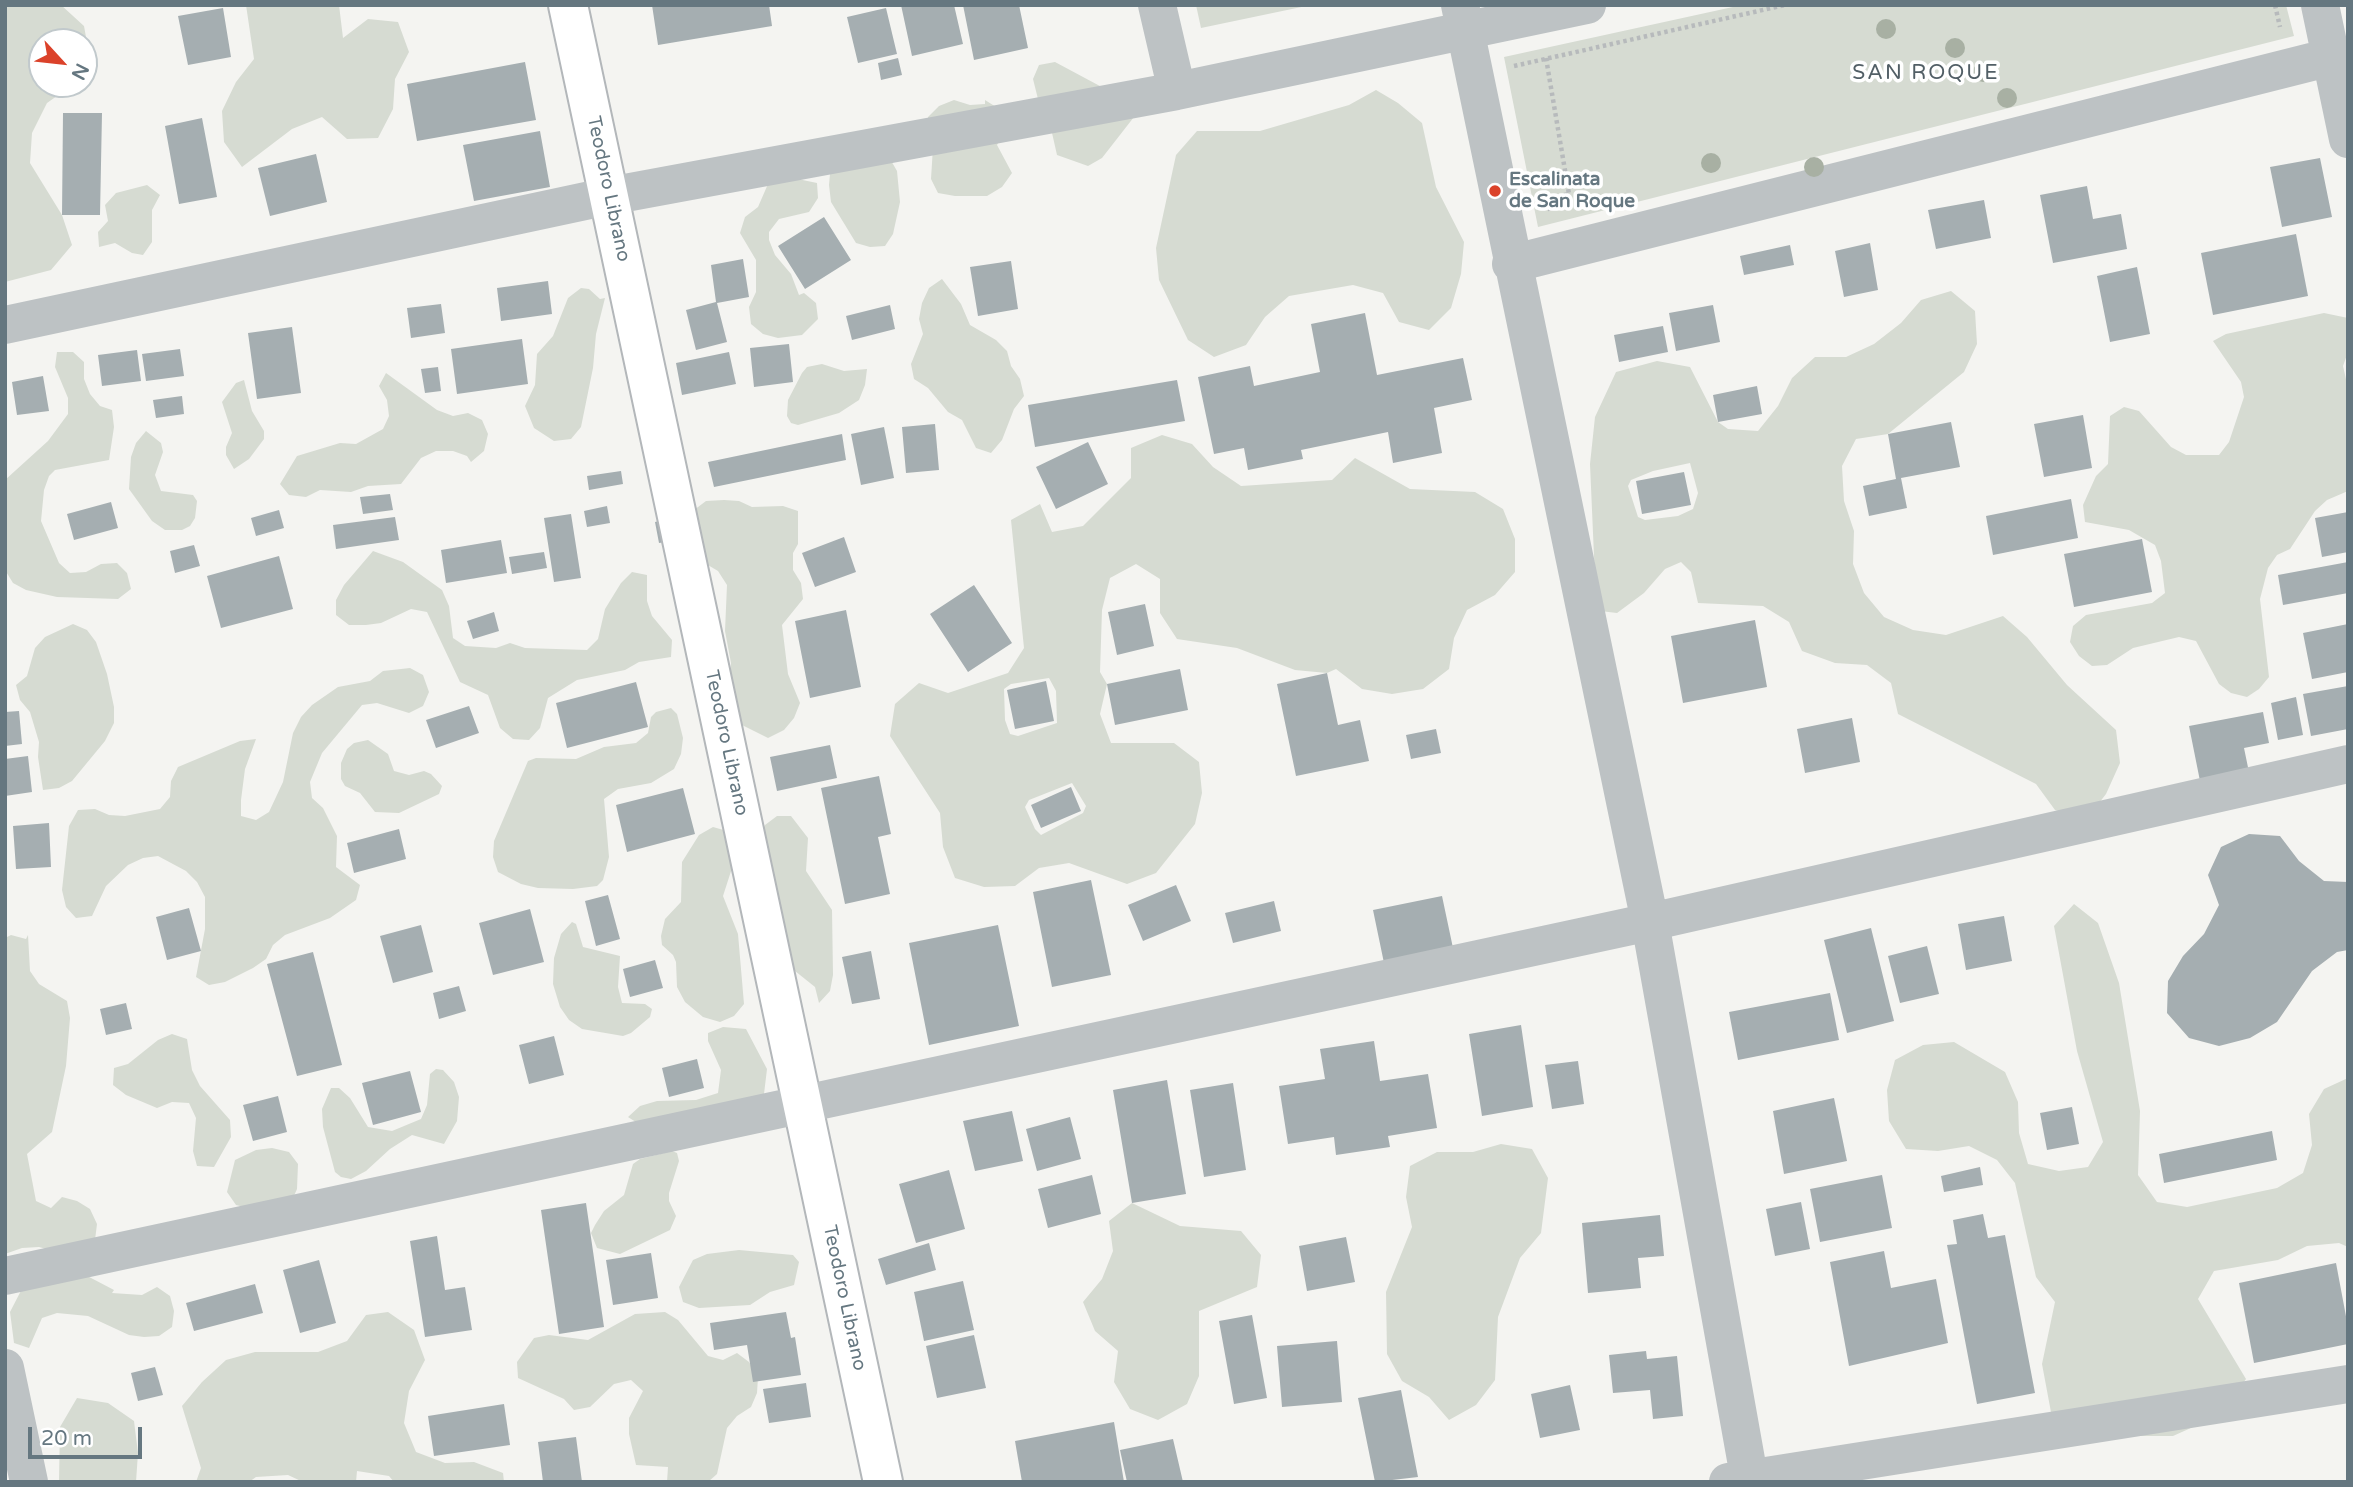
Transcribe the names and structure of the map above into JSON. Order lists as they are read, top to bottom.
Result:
{
  "streets": {
    "main road": ["Teodoro Librano"]
  },
  "districts": ["SAN ROQUE"],
  "places": ["Escalinata de San Roque"],
  "scale_bar": "20 m",
  "north": "bottom right"
}
